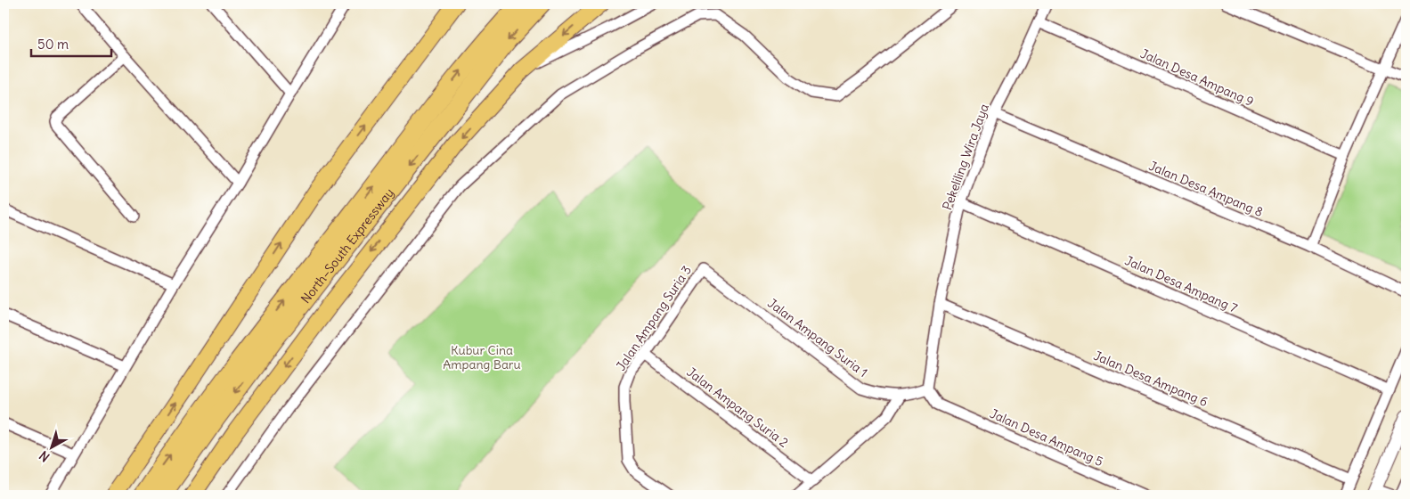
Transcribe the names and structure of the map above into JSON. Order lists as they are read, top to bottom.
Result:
{
  "streets": {
    "highway": ["North–South Expressway"],
    "street": [
      "Jalan Desa Ampang 9",
      "Pekeliling Wira Jaya",
      "Jalan Desa Ampang 8",
      "Jalan Desa Ampang 7",
      "Jalan Ampang Suria 3",
      "Jalan Ampang Suria 1",
      "Jalan Desa Ampang 6",
      "Jalan Ampang Suria 2",
      "Jalan Desa Ampang 5"
    ]
  },
  "crossings": [
    ["Jalan Desa Ampang 9", "Pekeliling Wira Jaya"],
    ["Pekeliling Wira Jaya", "Jalan Desa Ampang 8"],
    ["Pekeliling Wira Jaya", "Jalan Desa Ampang 7"],
    ["Pekeliling Wira Jaya", "Jalan Ampang Suria 1"],
    ["Pekeliling Wira Jaya", "Jalan Desa Ampang 6"],
    ["Pekeliling Wira Jaya", "Jalan Desa Ampang 5"],
    ["Jalan Ampang Suria 3", "Jalan Ampang Suria 1"],
    ["Jalan Ampang Suria 3", "Jalan Ampang Suria 2"],
    ["Jalan Ampang Suria 1", "Jalan Desa Ampang 5"]
  ],
  "parks": ["Kubur Cina Ampang Baru"],
  "scale_bar": "50 m",
  "north": "bottom left"
}
